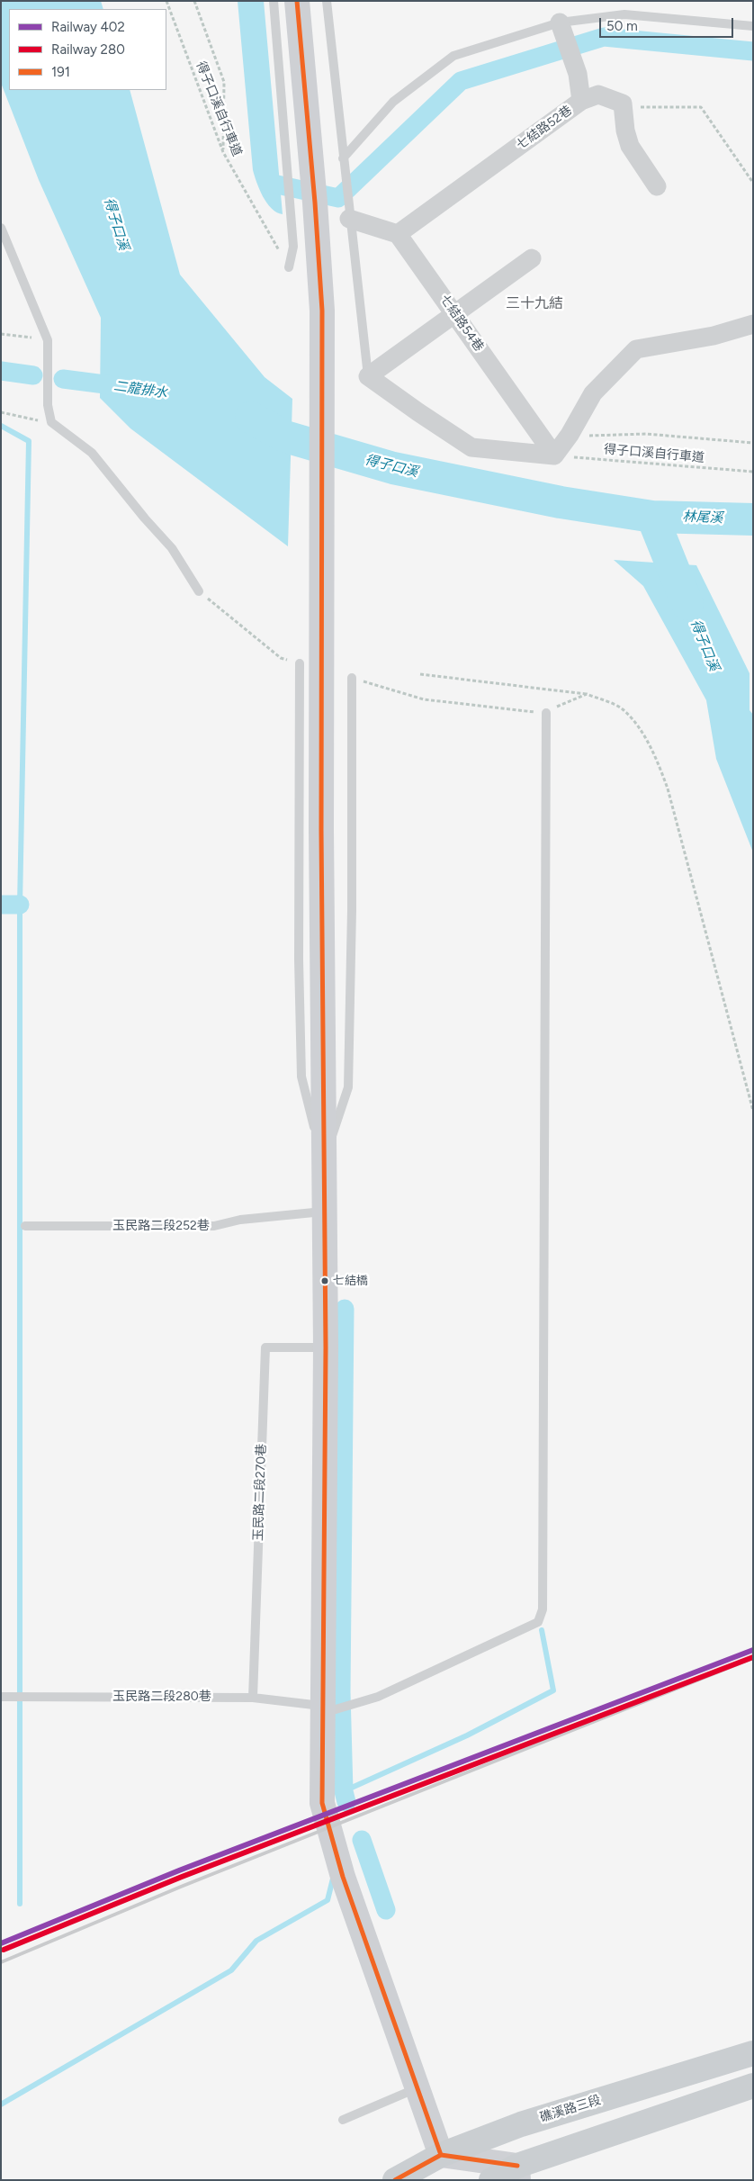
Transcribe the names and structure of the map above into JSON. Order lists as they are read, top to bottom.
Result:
{
  "streets": {
    "main road": ["礁溪路三段"],
    "street": ["七結路52巷", "七結路54巷"],
    "lane": ["玉民路二段252巷", "玉民路二段270巷", "玉民路二段280巷"],
    "path": ["得子口溪自行車道"]
  },
  "crossings": [
    ["得子口溪自行車道", "七結路54巷"],
    ["七結路52巷", "七結路54巷"],
    ["玉民路二段270巷", "玉民路二段280巷"]
  ],
  "districts": ["三十九結"],
  "water": ["得子口溪", "二龍排水", "林尾溪"],
  "places": ["七結橋"],
  "lines": ["transit line 191", "rail line 402", "rail line 280"],
  "legend": ["Railway 402", "Railway 280", "191"],
  "scale_bar": "50 m"
}
